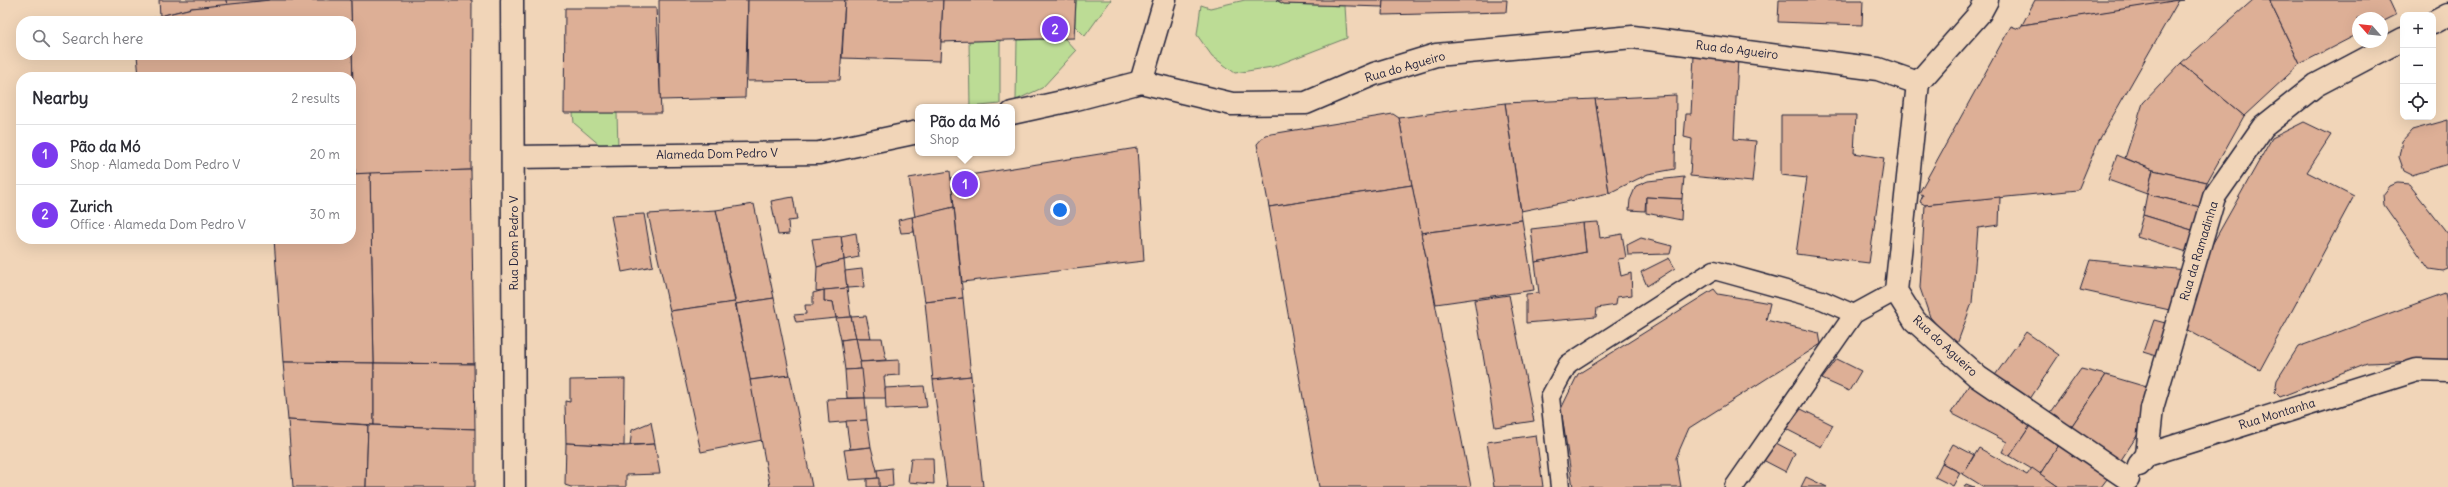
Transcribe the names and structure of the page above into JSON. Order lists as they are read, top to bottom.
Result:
{
  "streets": {
    "street": [
      "Rua do Agueiro",
      "Alameda Dom Pedro V",
      "Rua Dom Pedro V",
      "Rua da Ramadinha",
      "Rua Montanha"
    ]
  },
  "crossings": [
    ["Alameda Dom Pedro V", "Rua Dom Pedro V"],
    ["Rua da Ramadinha", "Rua Montanha"]
  ],
  "north": "top left",
  "page": {
    "map_buttons": ["+", "−"],
    "pins": ["2", "1"],
    "search": "Search here",
    "heading": ["Nearby", "2 results"],
    "popup": ["Pão da Mó", "Shop"],
    "list": [
      {
        "mark": "1",
        "name": "Pão da Mó",
        "note": "Shop · Alameda Dom Pedro V",
        "value": "20 m"
      },
      {
        "mark": "2",
        "name": "Zurich",
        "note": "Office · Alameda Dom Pedro V",
        "value": "30 m"
      }
    ]
  }
}
